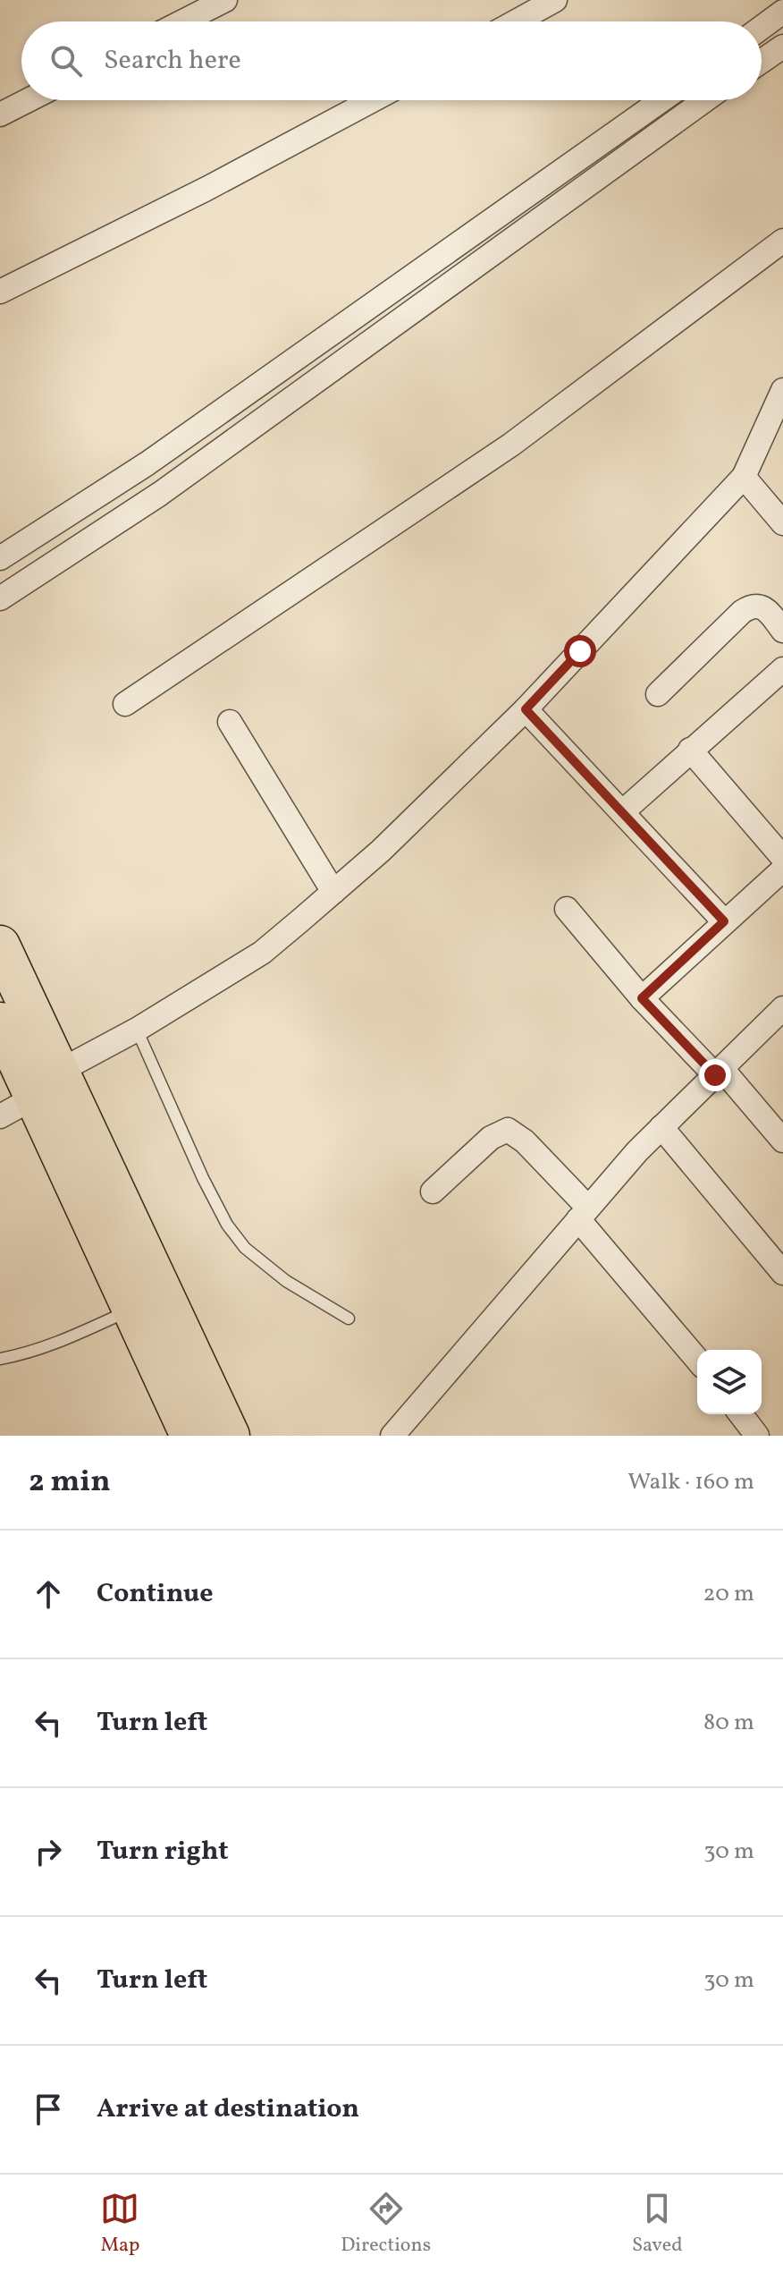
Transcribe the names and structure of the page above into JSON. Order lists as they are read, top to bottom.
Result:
{
  "page": {
    "search": "Search here",
    "heading": ["2 min", "Walk · 160 m"],
    "list": [
      ["Continue", "20 m"],
      ["Turn left", "80 m"],
      ["Turn right", "30 m"],
      ["Turn left", "30 m"],
      "Arrive at destination"
    ],
    "nav": ["Map", "Directions", "Saved"]
  }
}
